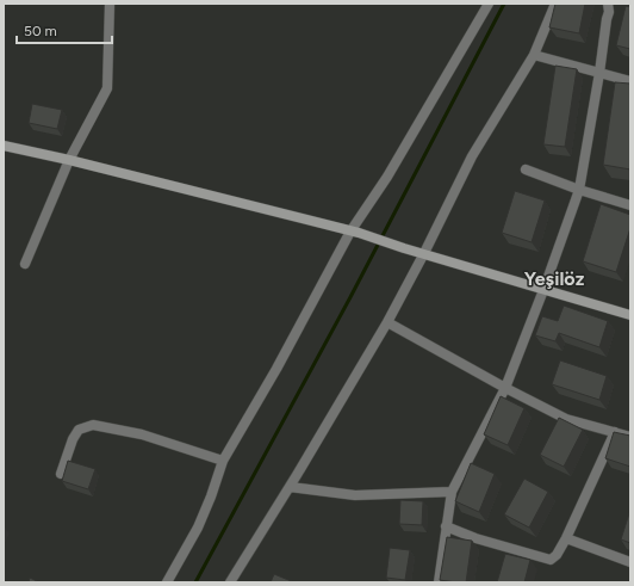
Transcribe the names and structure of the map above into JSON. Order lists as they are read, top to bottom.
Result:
{
  "districts": ["Yeşilöz"],
  "scale_bar": "50 m"
}
